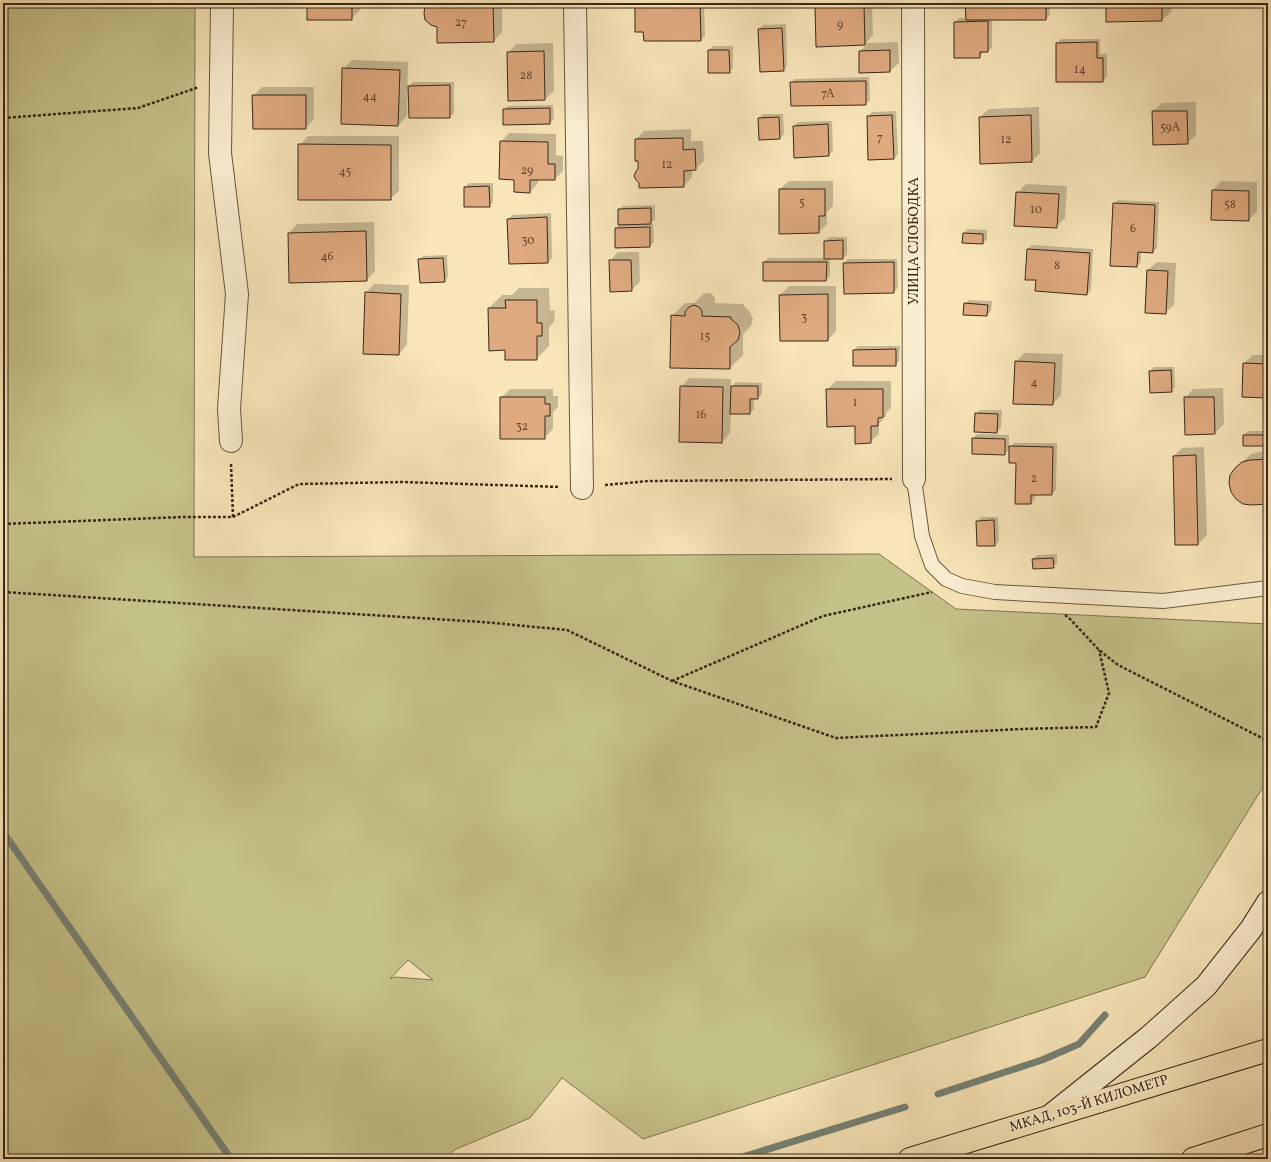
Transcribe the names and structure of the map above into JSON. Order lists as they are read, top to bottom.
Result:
{
  "streets": {
    "highway": ["МКАД, 103-Й КИЛОМЕТР"],
    "street": ["УЛИЦА СЛОБОДКА"]
  },
  "house_numbers": [
    "27",
    "9",
    "14",
    "28",
    "7А",
    "44",
    "59А",
    "7",
    "12",
    "12",
    "29",
    "45",
    "5",
    "58",
    "10",
    "6",
    "30",
    "46",
    "8",
    "3",
    "15",
    "4",
    "1",
    "16",
    "32",
    "2"
  ]
}
